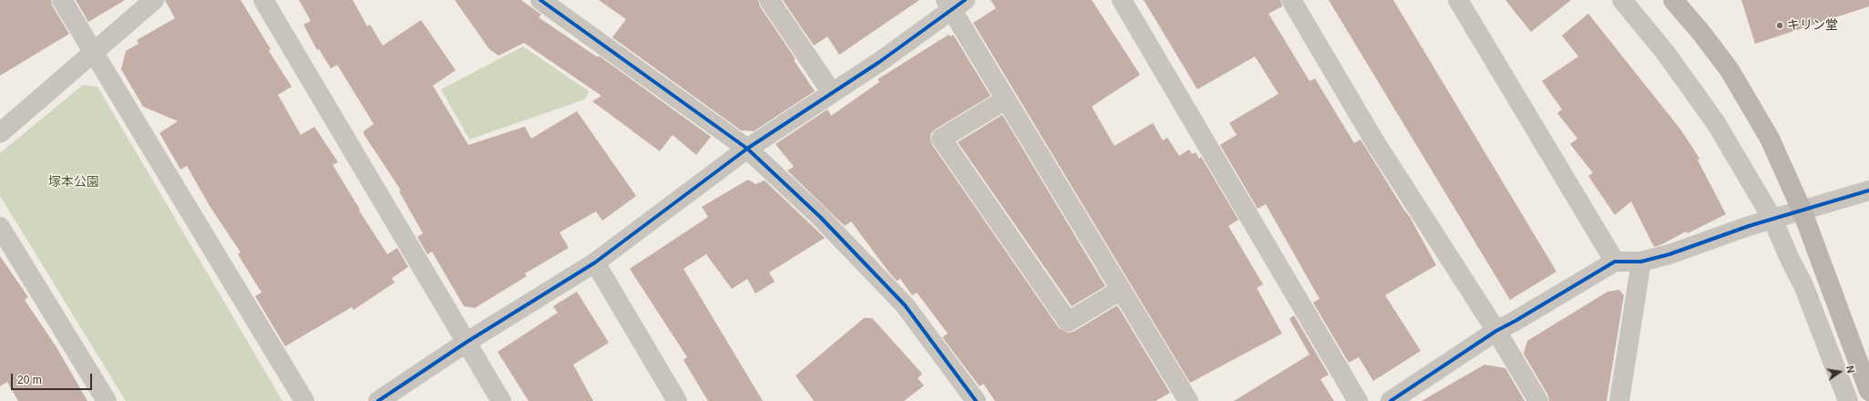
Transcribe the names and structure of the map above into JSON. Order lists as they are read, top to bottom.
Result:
{
  "parks": ["塚本公園"],
  "places": ["キリン堂"],
  "scale_bar": "20 m",
  "north": "right"
}
